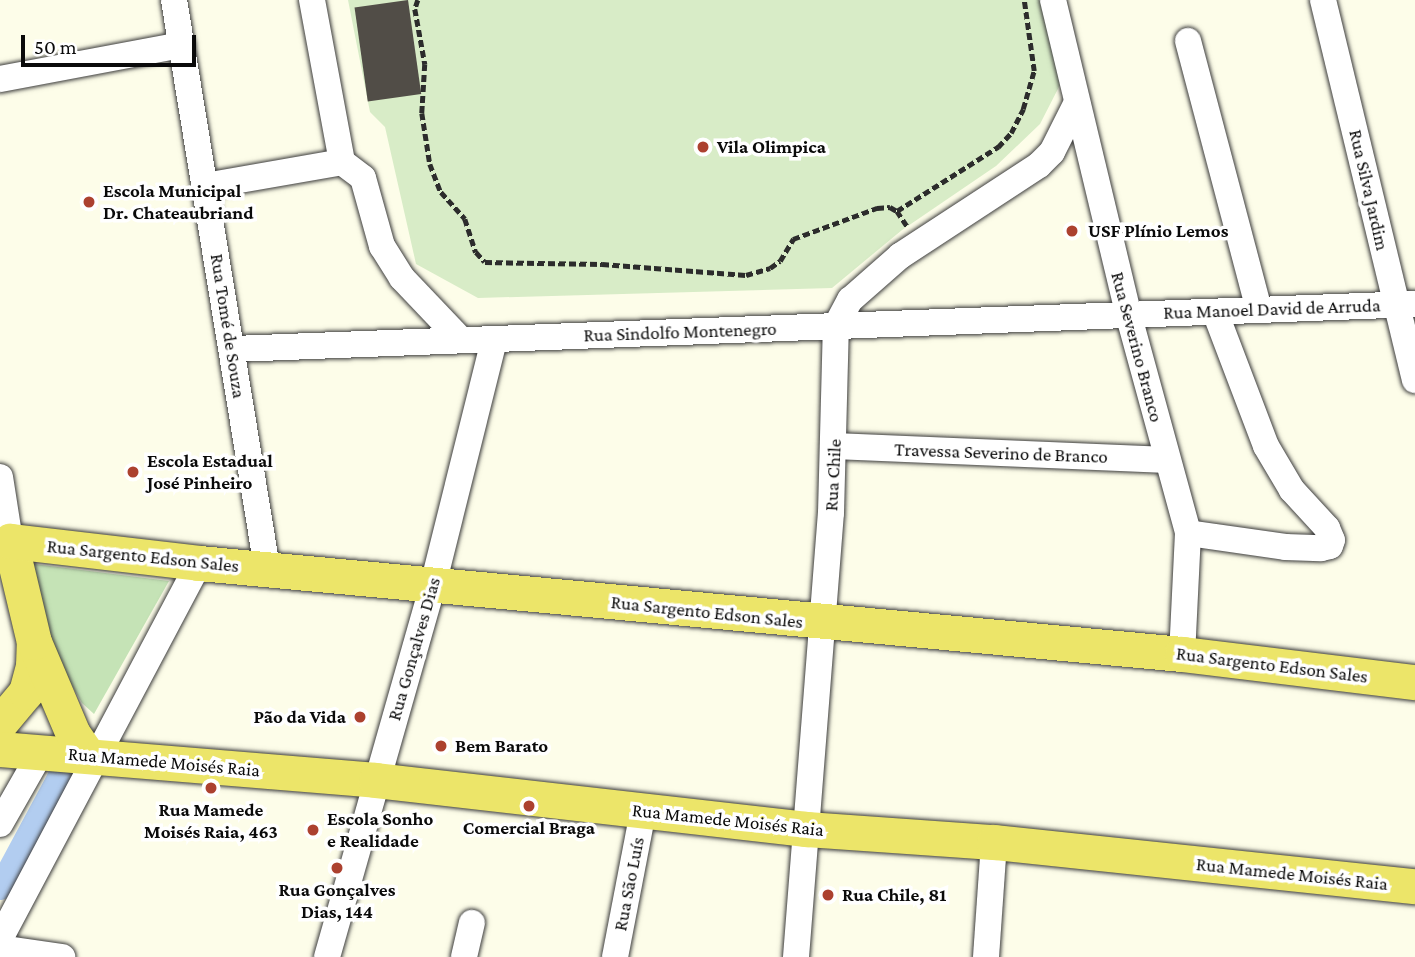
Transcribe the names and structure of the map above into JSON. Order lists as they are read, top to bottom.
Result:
{
  "streets": {
    "main road": ["Rua Sargento Edson Sales", "Rua Mamede Moisés Raia"],
    "street": [
      "Rua Silva Jardim",
      "Rua Manoel David de Arruda",
      "Rua Tomé de Souza",
      "Rua Sindolfo Montenegro",
      "Rua Severino Branco",
      "Travessa Severino de Branco",
      "Rua Chile",
      "Rua Gonçalves Dias",
      "Rua São Luís"
    ]
  },
  "crossings": [
    ["Rua Silva Jardim", "Rua Manoel David de Arruda"],
    ["Rua Manoel David de Arruda", "Rua Sindolfo Montenegro"],
    ["Rua Manoel David de Arruda", "Rua Severino Branco"],
    ["Rua Tomé de Souza", "Rua Sindolfo Montenegro"],
    ["Rua Tomé de Souza", "Rua Sargento Edson Sales"],
    ["Rua Sindolfo Montenegro", "Rua Severino Branco"],
    ["Rua Sindolfo Montenegro", "Rua Chile"],
    ["Rua Sindolfo Montenegro", "Rua Gonçalves Dias"],
    ["Rua Severino Branco", "Travessa Severino de Branco"],
    ["Rua Severino Branco", "Rua Sargento Edson Sales"],
    ["Travessa Severino de Branco", "Rua Chile"],
    ["Rua Chile", "Rua Sargento Edson Sales"],
    ["Rua Chile", "Rua Mamede Moisés Raia"],
    ["Rua Sargento Edson Sales", "Rua Gonçalves Dias"],
    ["Rua Gonçalves Dias", "Rua Mamede Moisés Raia"],
    ["Rua Mamede Moisés Raia", "Rua São Luís"]
  ],
  "places": [
    "Vila Olimpica",
    "Escola Municipal Dr. Chateaubriand",
    "USF Plínio Lemos",
    "Escola Estadual José Pinheiro",
    "Pão da Vida",
    "Bem Barato",
    "Rua Mamede Moisés Raia, 463",
    "Comercial Braga",
    "Escola Sonho e Realidade",
    "Rua Gonçalves Dias, 144",
    "Rua Chile, 81"
  ],
  "scale_bar": "50 m"
}
